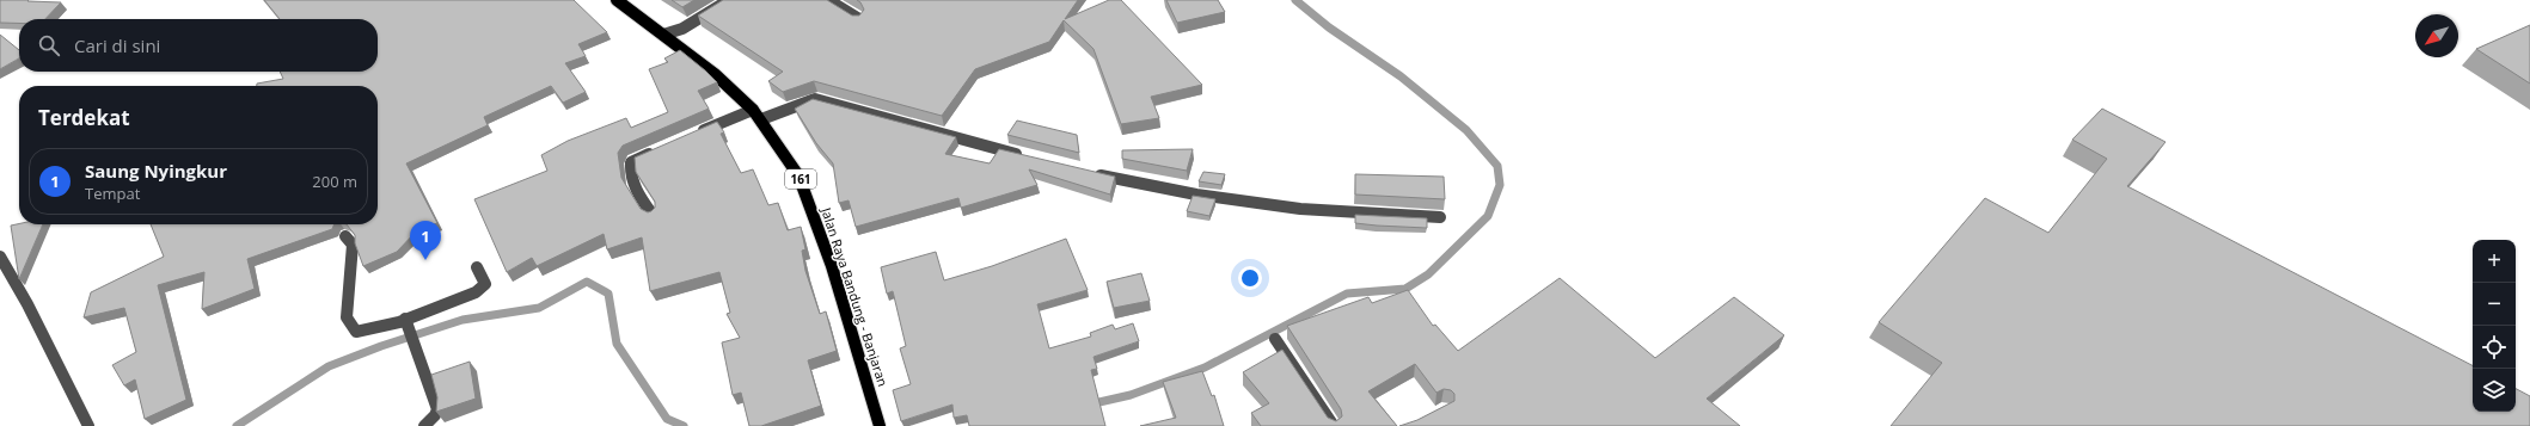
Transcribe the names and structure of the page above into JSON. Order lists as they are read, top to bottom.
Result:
{
  "streets": {
    "main road": ["161", "Jalan Raya Bandung - Banjaran"]
  },
  "north": "bottom left",
  "page": {
    "search": "Cari di sini",
    "heading": "Terdekat",
    "list": [
      {
        "mark": "1",
        "name": "Saung Nyingkur",
        "note": "Tempat",
        "value": "200 m"
      }
    ],
    "pins": "1",
    "map_buttons": ["+", "−"]
  }
}
